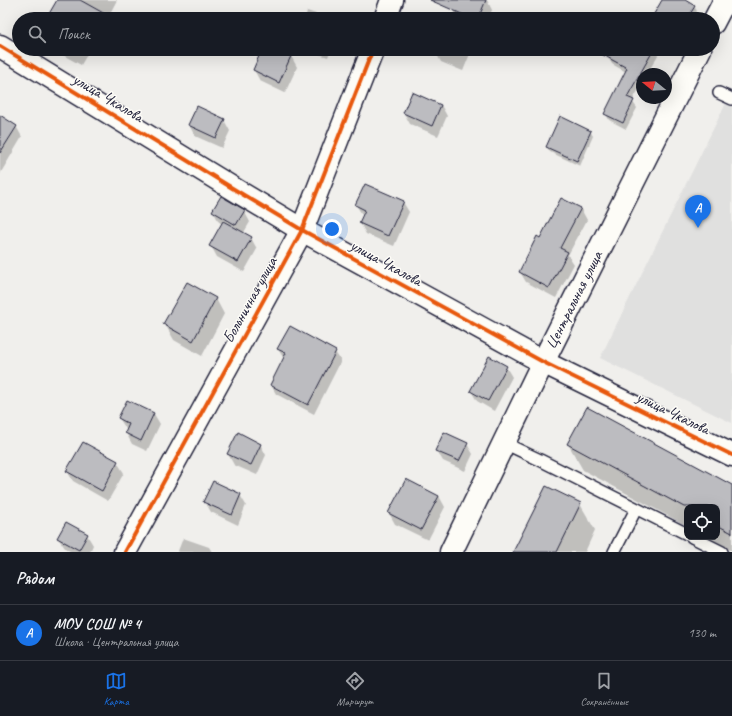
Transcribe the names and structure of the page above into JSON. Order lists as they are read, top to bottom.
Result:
{
  "streets": {
    "street": ["улица Чкалова", "Больничная улица", "Центральная улица"]
  },
  "crossings": [
    ["улица Чкалова", "Больничная улица"],
    ["улица Чкалова", "Центральная улица"]
  ],
  "north": "left",
  "page": {
    "search": "Поиск",
    "pins": "A",
    "heading": "Рядом",
    "list": [
      {
        "mark": "A",
        "name": "МОУ СОШ № 4",
        "note": "Школа · Центральная улица",
        "value": "130 m"
      }
    ],
    "nav": ["Карта", "Маршрут", "Сохранённые"]
  }
}
